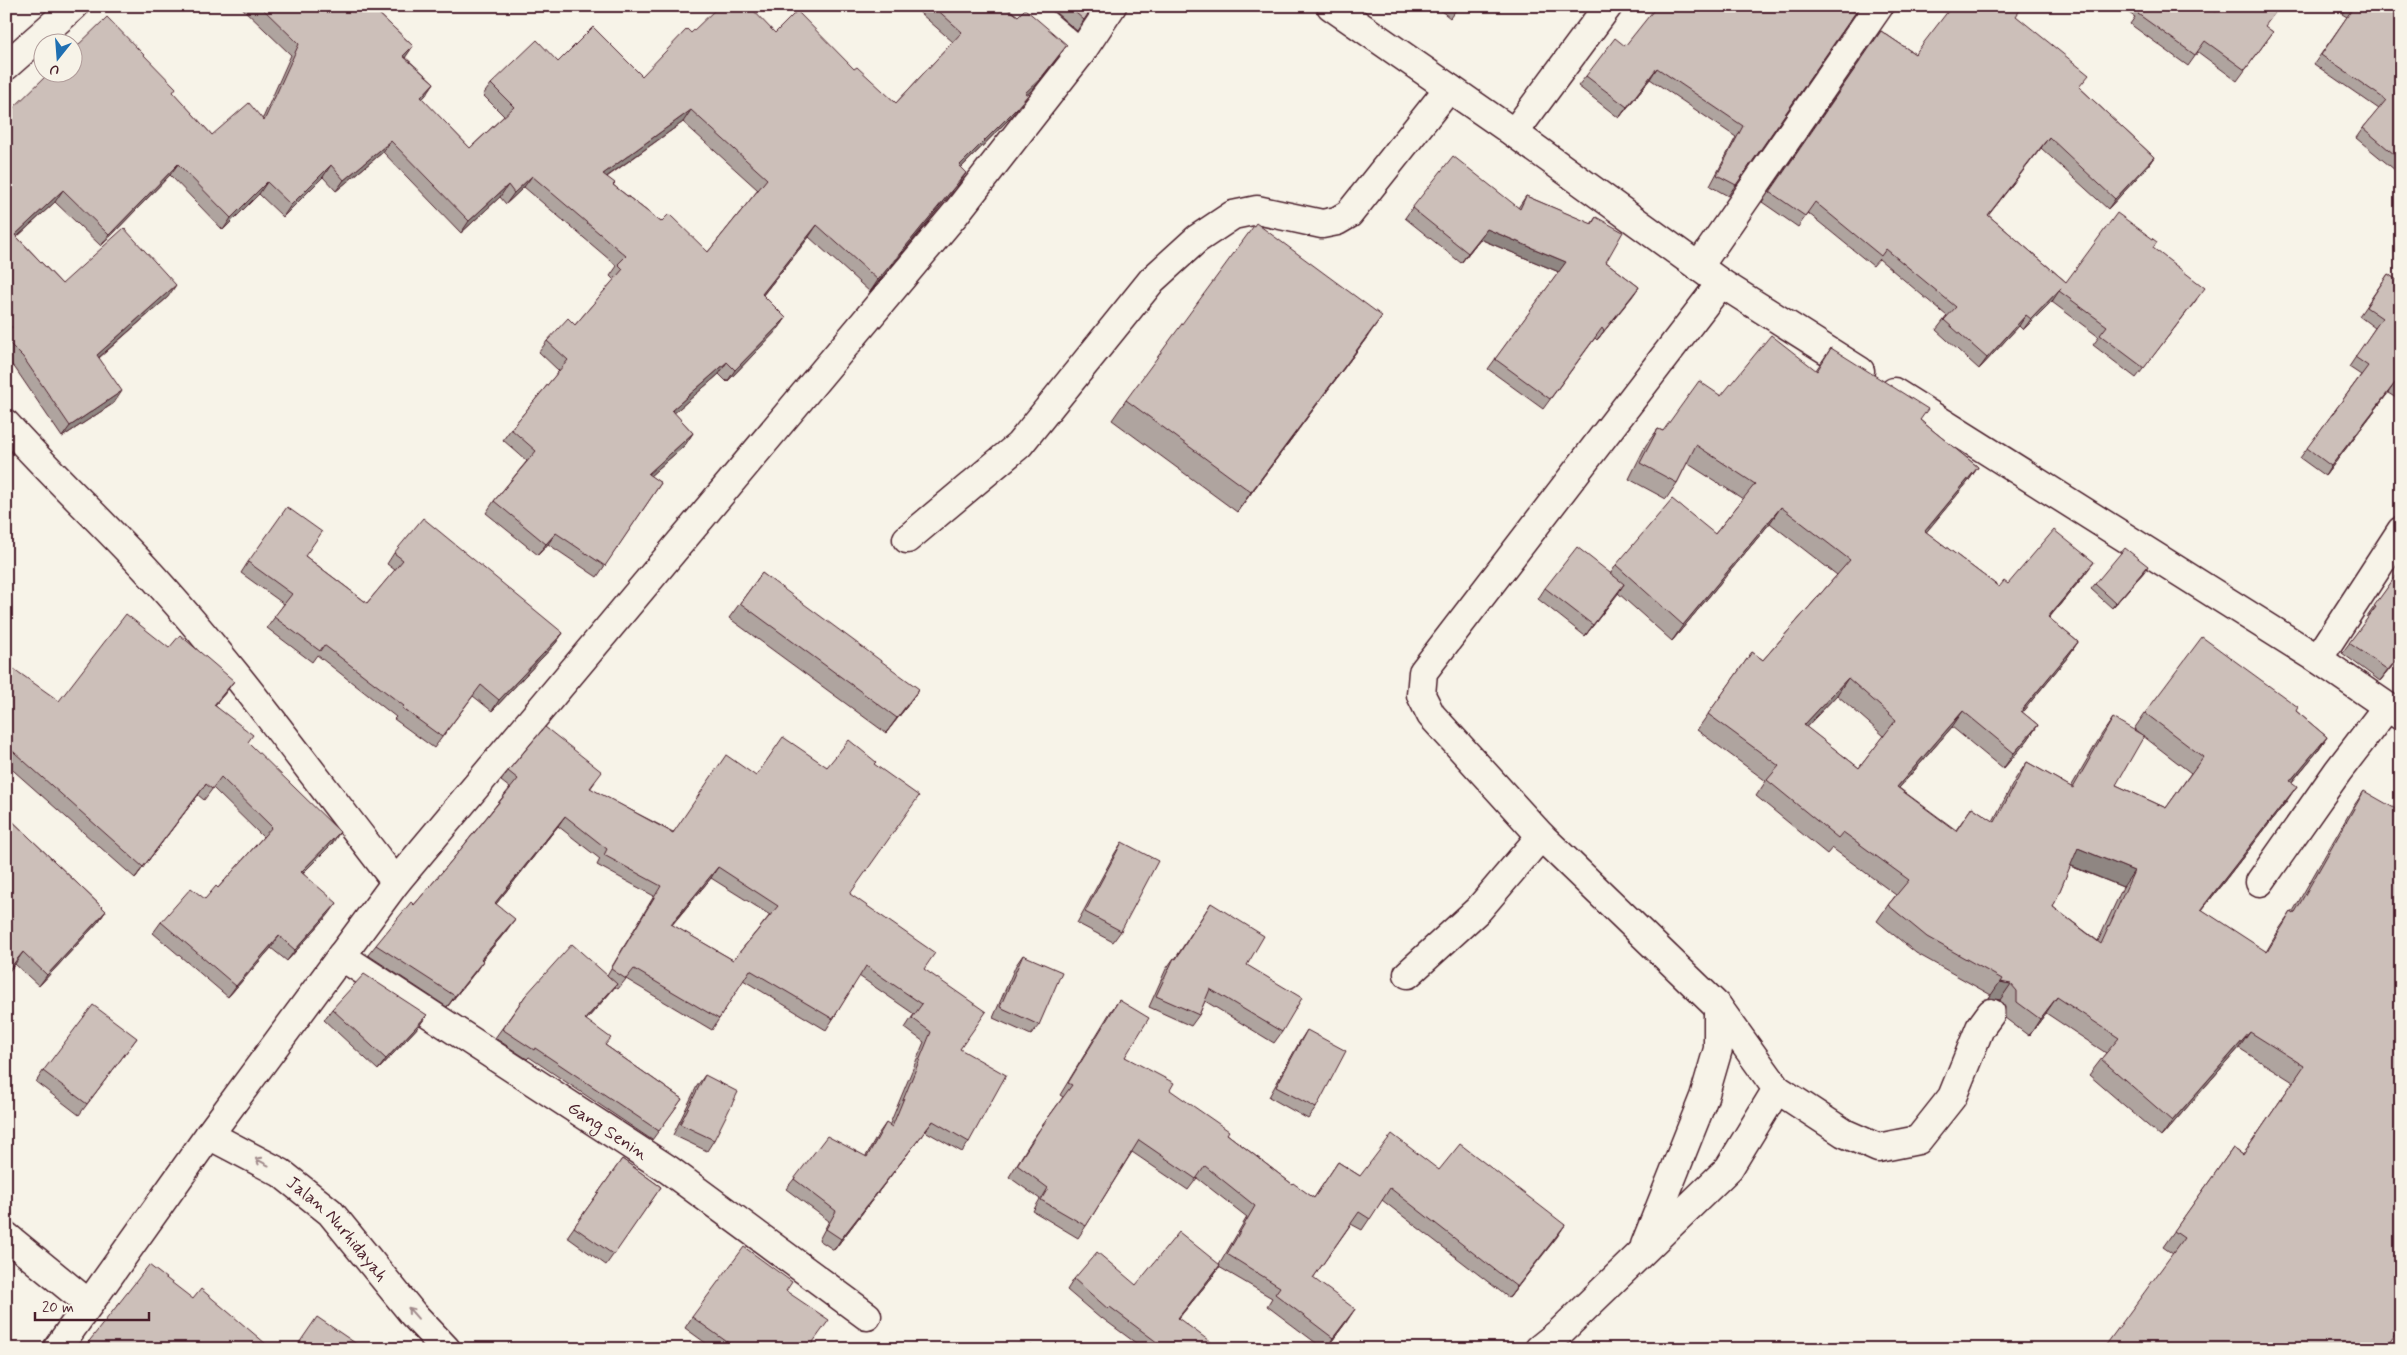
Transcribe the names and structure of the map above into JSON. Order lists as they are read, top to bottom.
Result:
{
  "streets": {
    "street": ["Gang Senin", "Jalan Nurhidayah"]
  },
  "one_way": ["Jalan Nurhidayah"],
  "scale_bar": "20 m",
  "north": "bottom"
}
